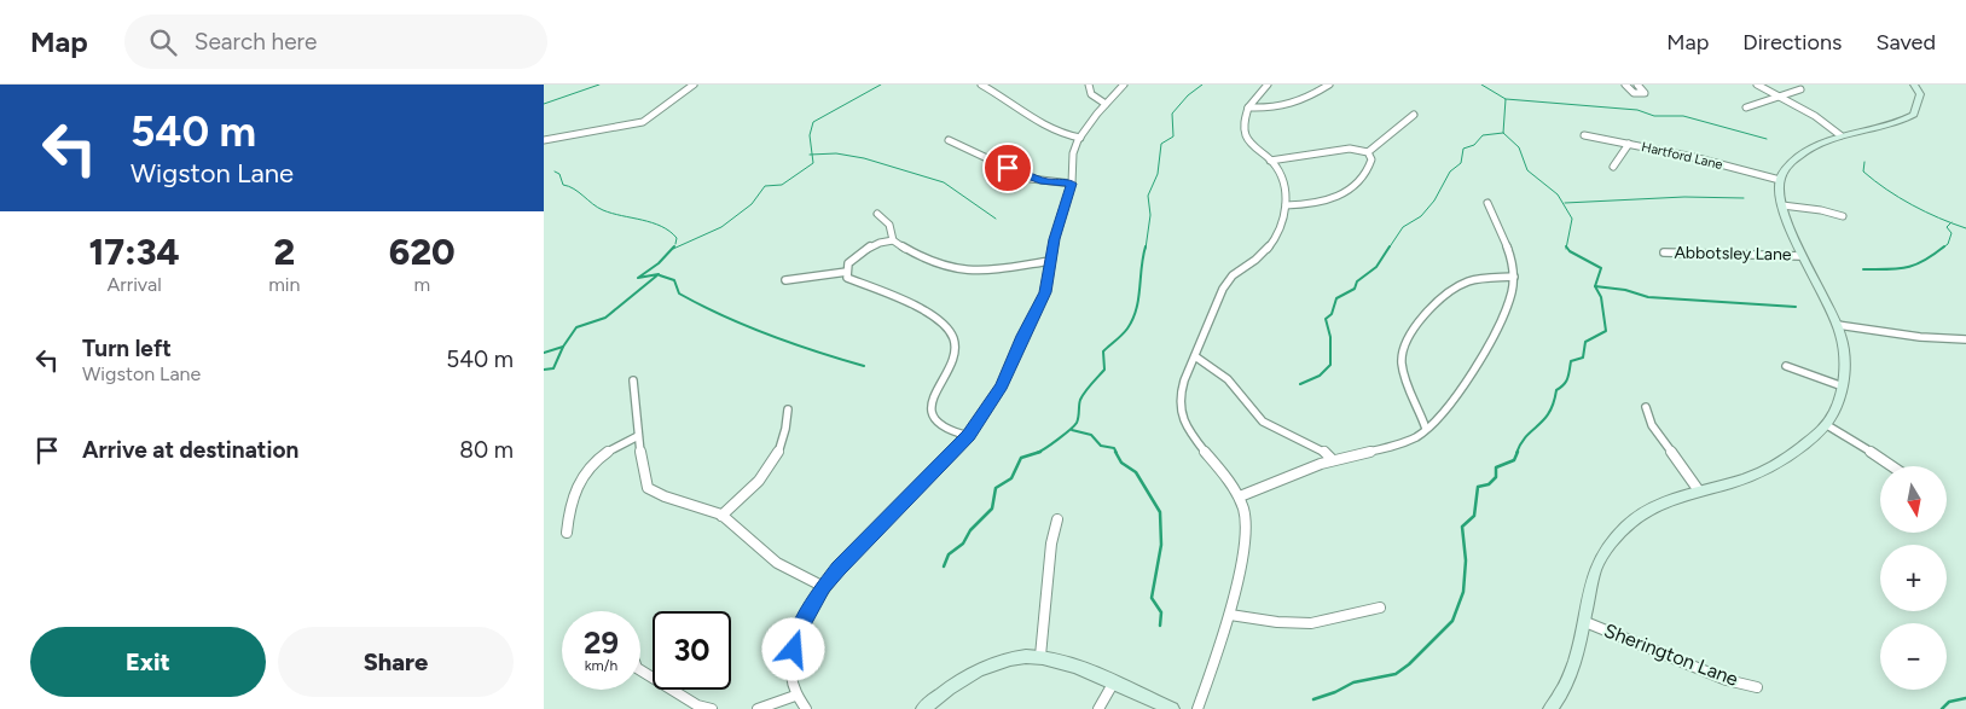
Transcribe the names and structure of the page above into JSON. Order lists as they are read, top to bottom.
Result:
{
  "streets": {
    "street": ["Hartford Lane", "Abbotsley Lane", "Sherington Lane"]
  },
  "north": "bottom",
  "page": {
    "header": "Map",
    "search": "Search here",
    "nav": ["Map", "Directions", "Saved"],
    "turn": ["540 m", "Wigston Lane"],
    "eta": [
      "17:34",
      "Arrival",
      "2",
      "min",
      "620",
      "m"
    ],
    "list": [
      {
        "name": "Turn left",
        "note": "Wigston Lane",
        "value": "540 m"
      },
      {
        "name": "Arrive at destination",
        "value": "80 m"
      }
    ],
    "map_buttons": ["+", "−"],
    "speed": "29 km/h",
    "limit": "30",
    "buttons": ["Exit", "Share"]
  }
}
